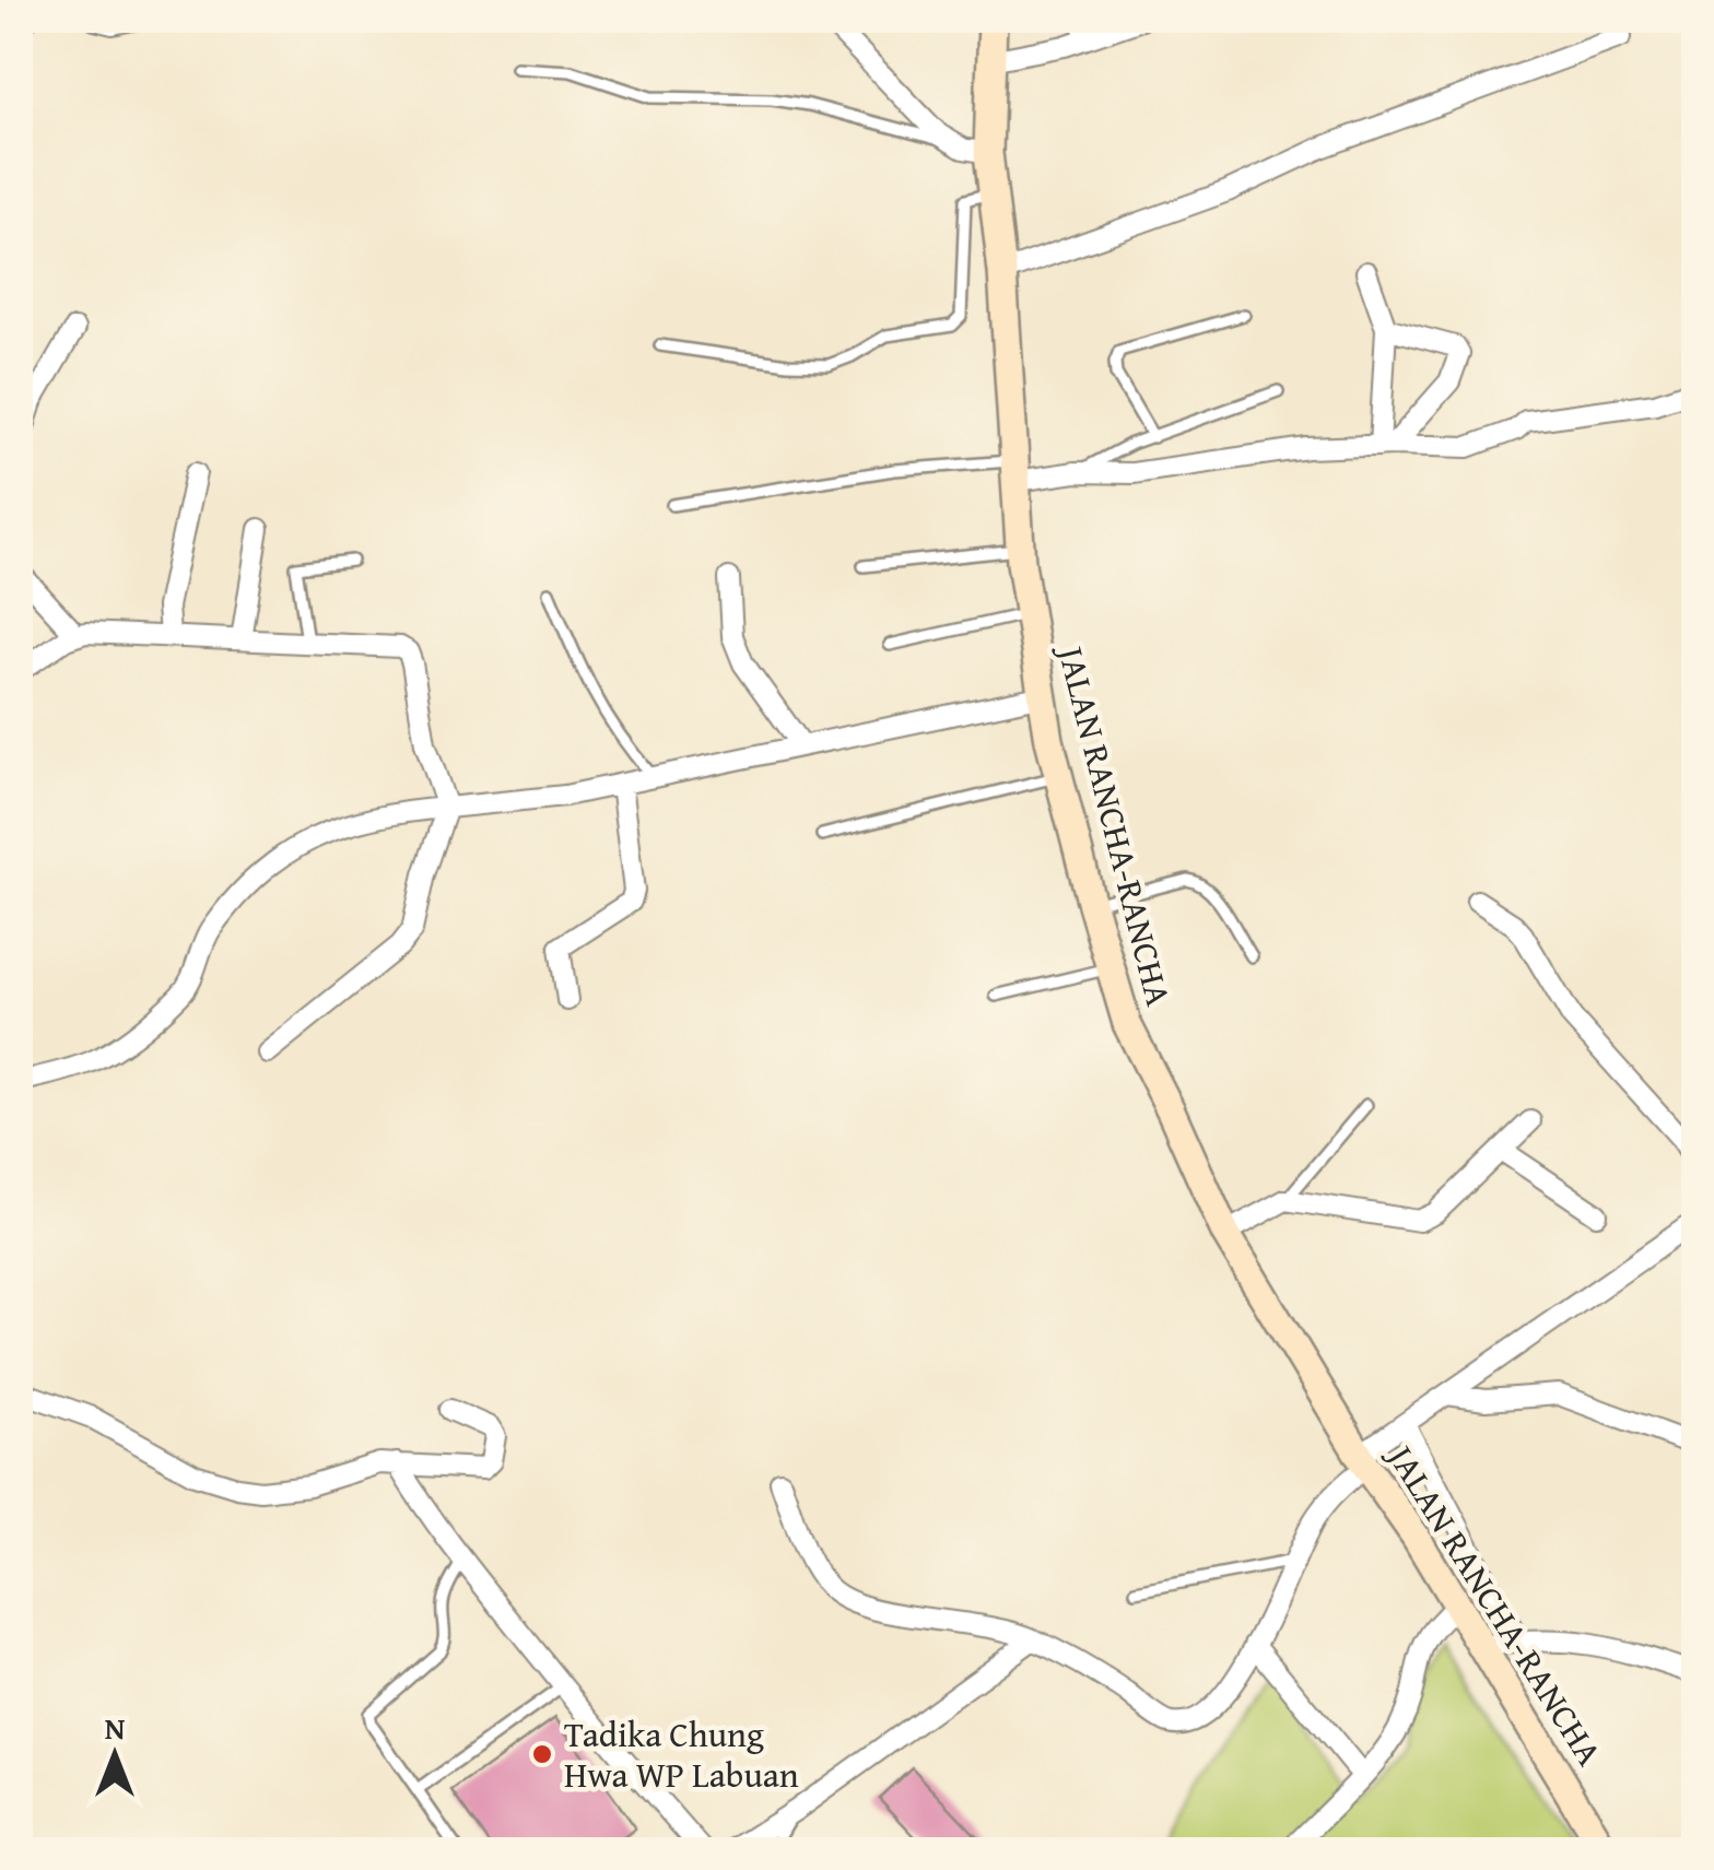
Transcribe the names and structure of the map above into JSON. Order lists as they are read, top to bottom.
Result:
{
  "streets": {
    "main road": ["JALAN RANCHA-RANCHA"]
  },
  "places": ["Tadika Chung Hwa WP Labuan"],
  "north": "top"
}
